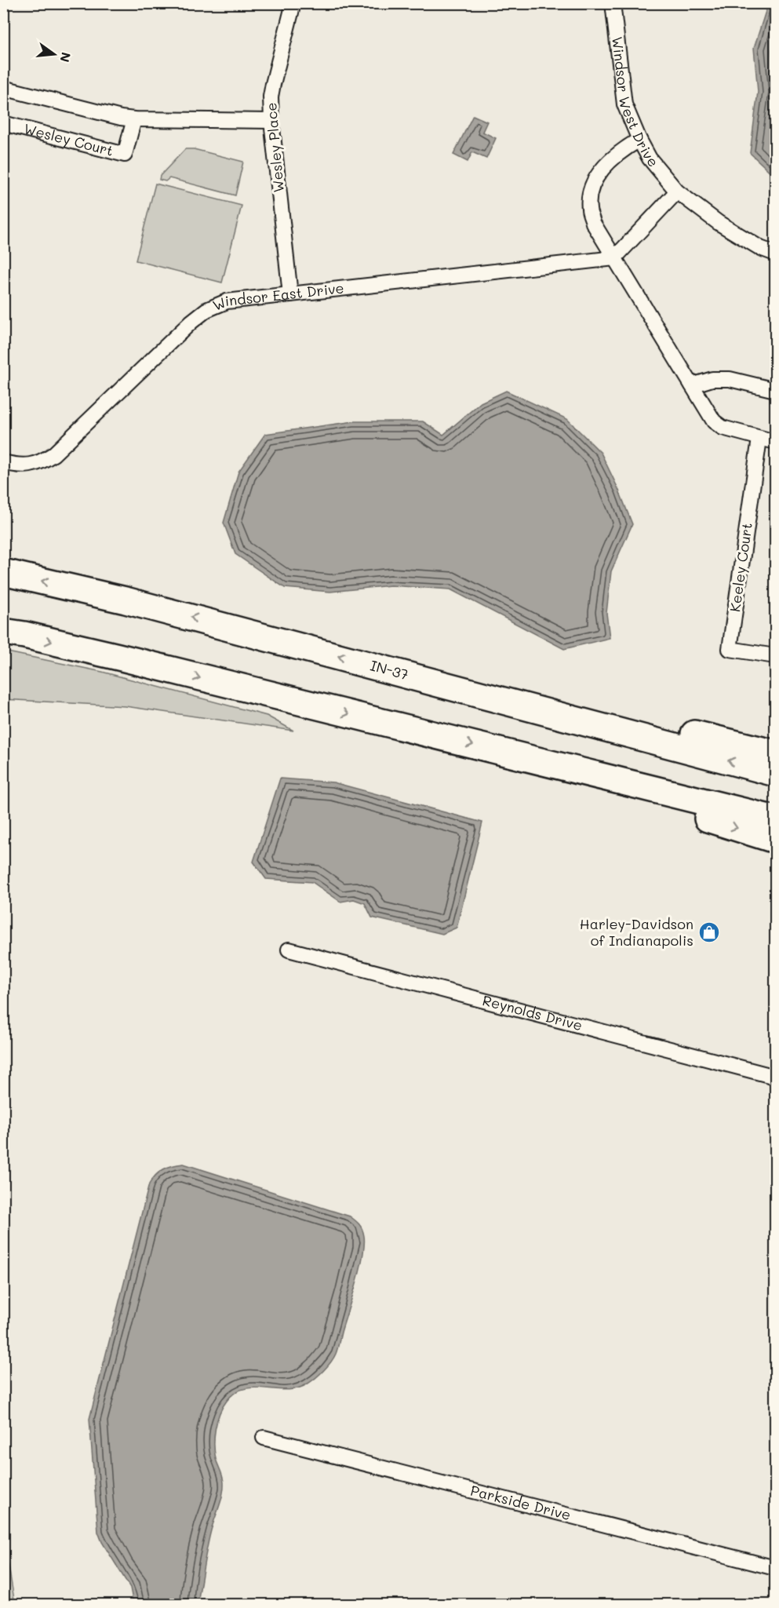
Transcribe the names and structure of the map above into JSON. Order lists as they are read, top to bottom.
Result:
{
  "streets": {
    "highway": ["IN-37"],
    "street": [
      "Windsor West Drive",
      "Wesley Court",
      "Wesley Place",
      "Windsor East Drive",
      "Keeley Court",
      "Reynolds Drive",
      "Parkside Drive"
    ]
  },
  "crossings": [
    ["Wesley Place", "Windsor East Drive"]
  ],
  "places": {
    "shop": ["Harley-Davidson of Indianapolis"]
  },
  "north": "right"
}
